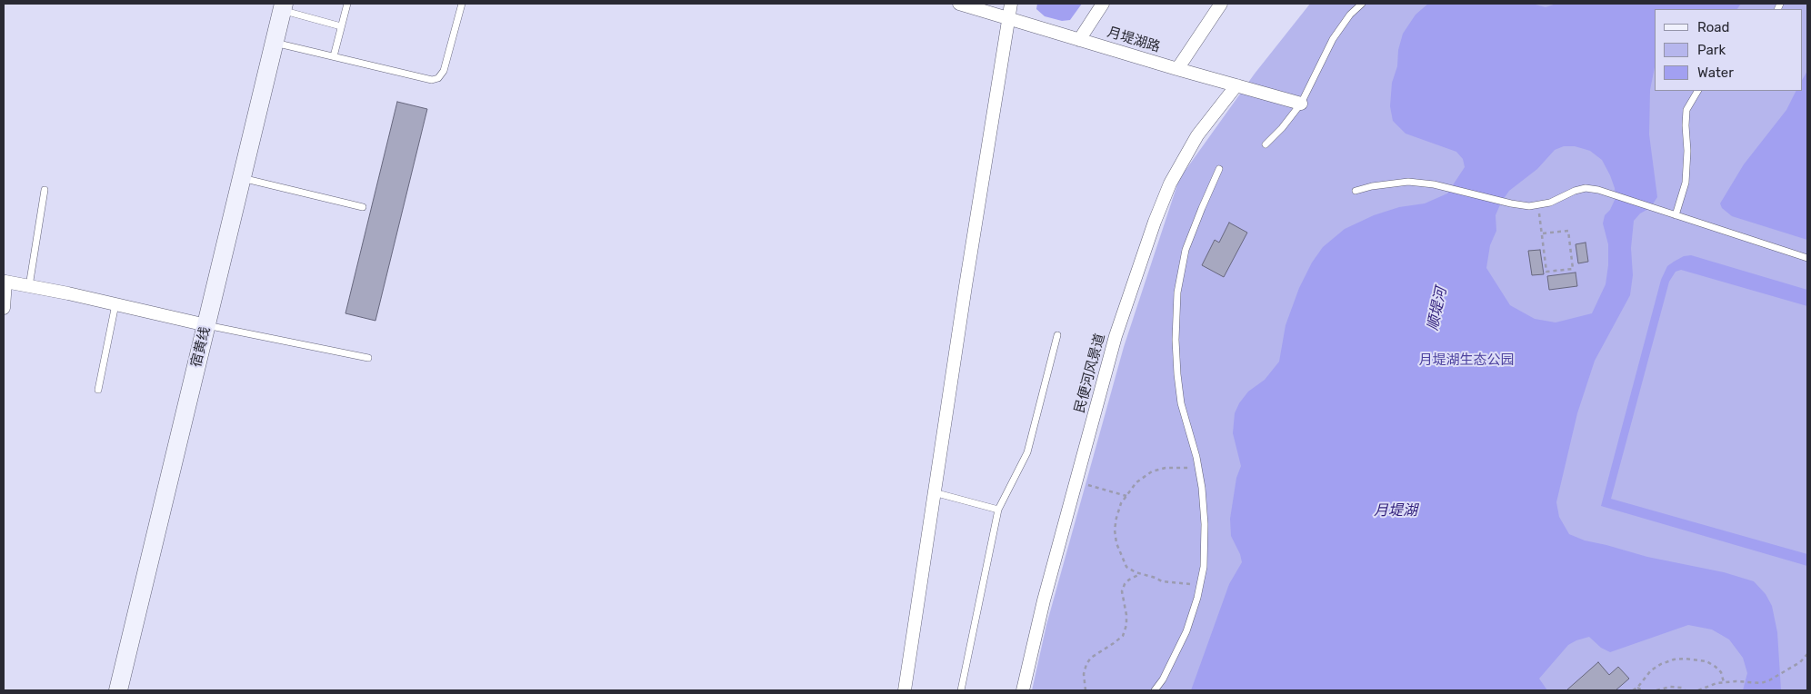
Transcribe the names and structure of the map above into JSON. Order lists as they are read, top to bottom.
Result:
{
  "streets": {
    "main road": ["宿黄线"],
    "street": ["月堤湖路", "民便河风景道"]
  },
  "crossings": [
    ["月堤湖路", "民便河风景道"]
  ],
  "water": ["顺堤河", "月堤湖"],
  "parks": ["月堤湖生态公园"],
  "legend": ["Road", "Park", "Water"]
}
